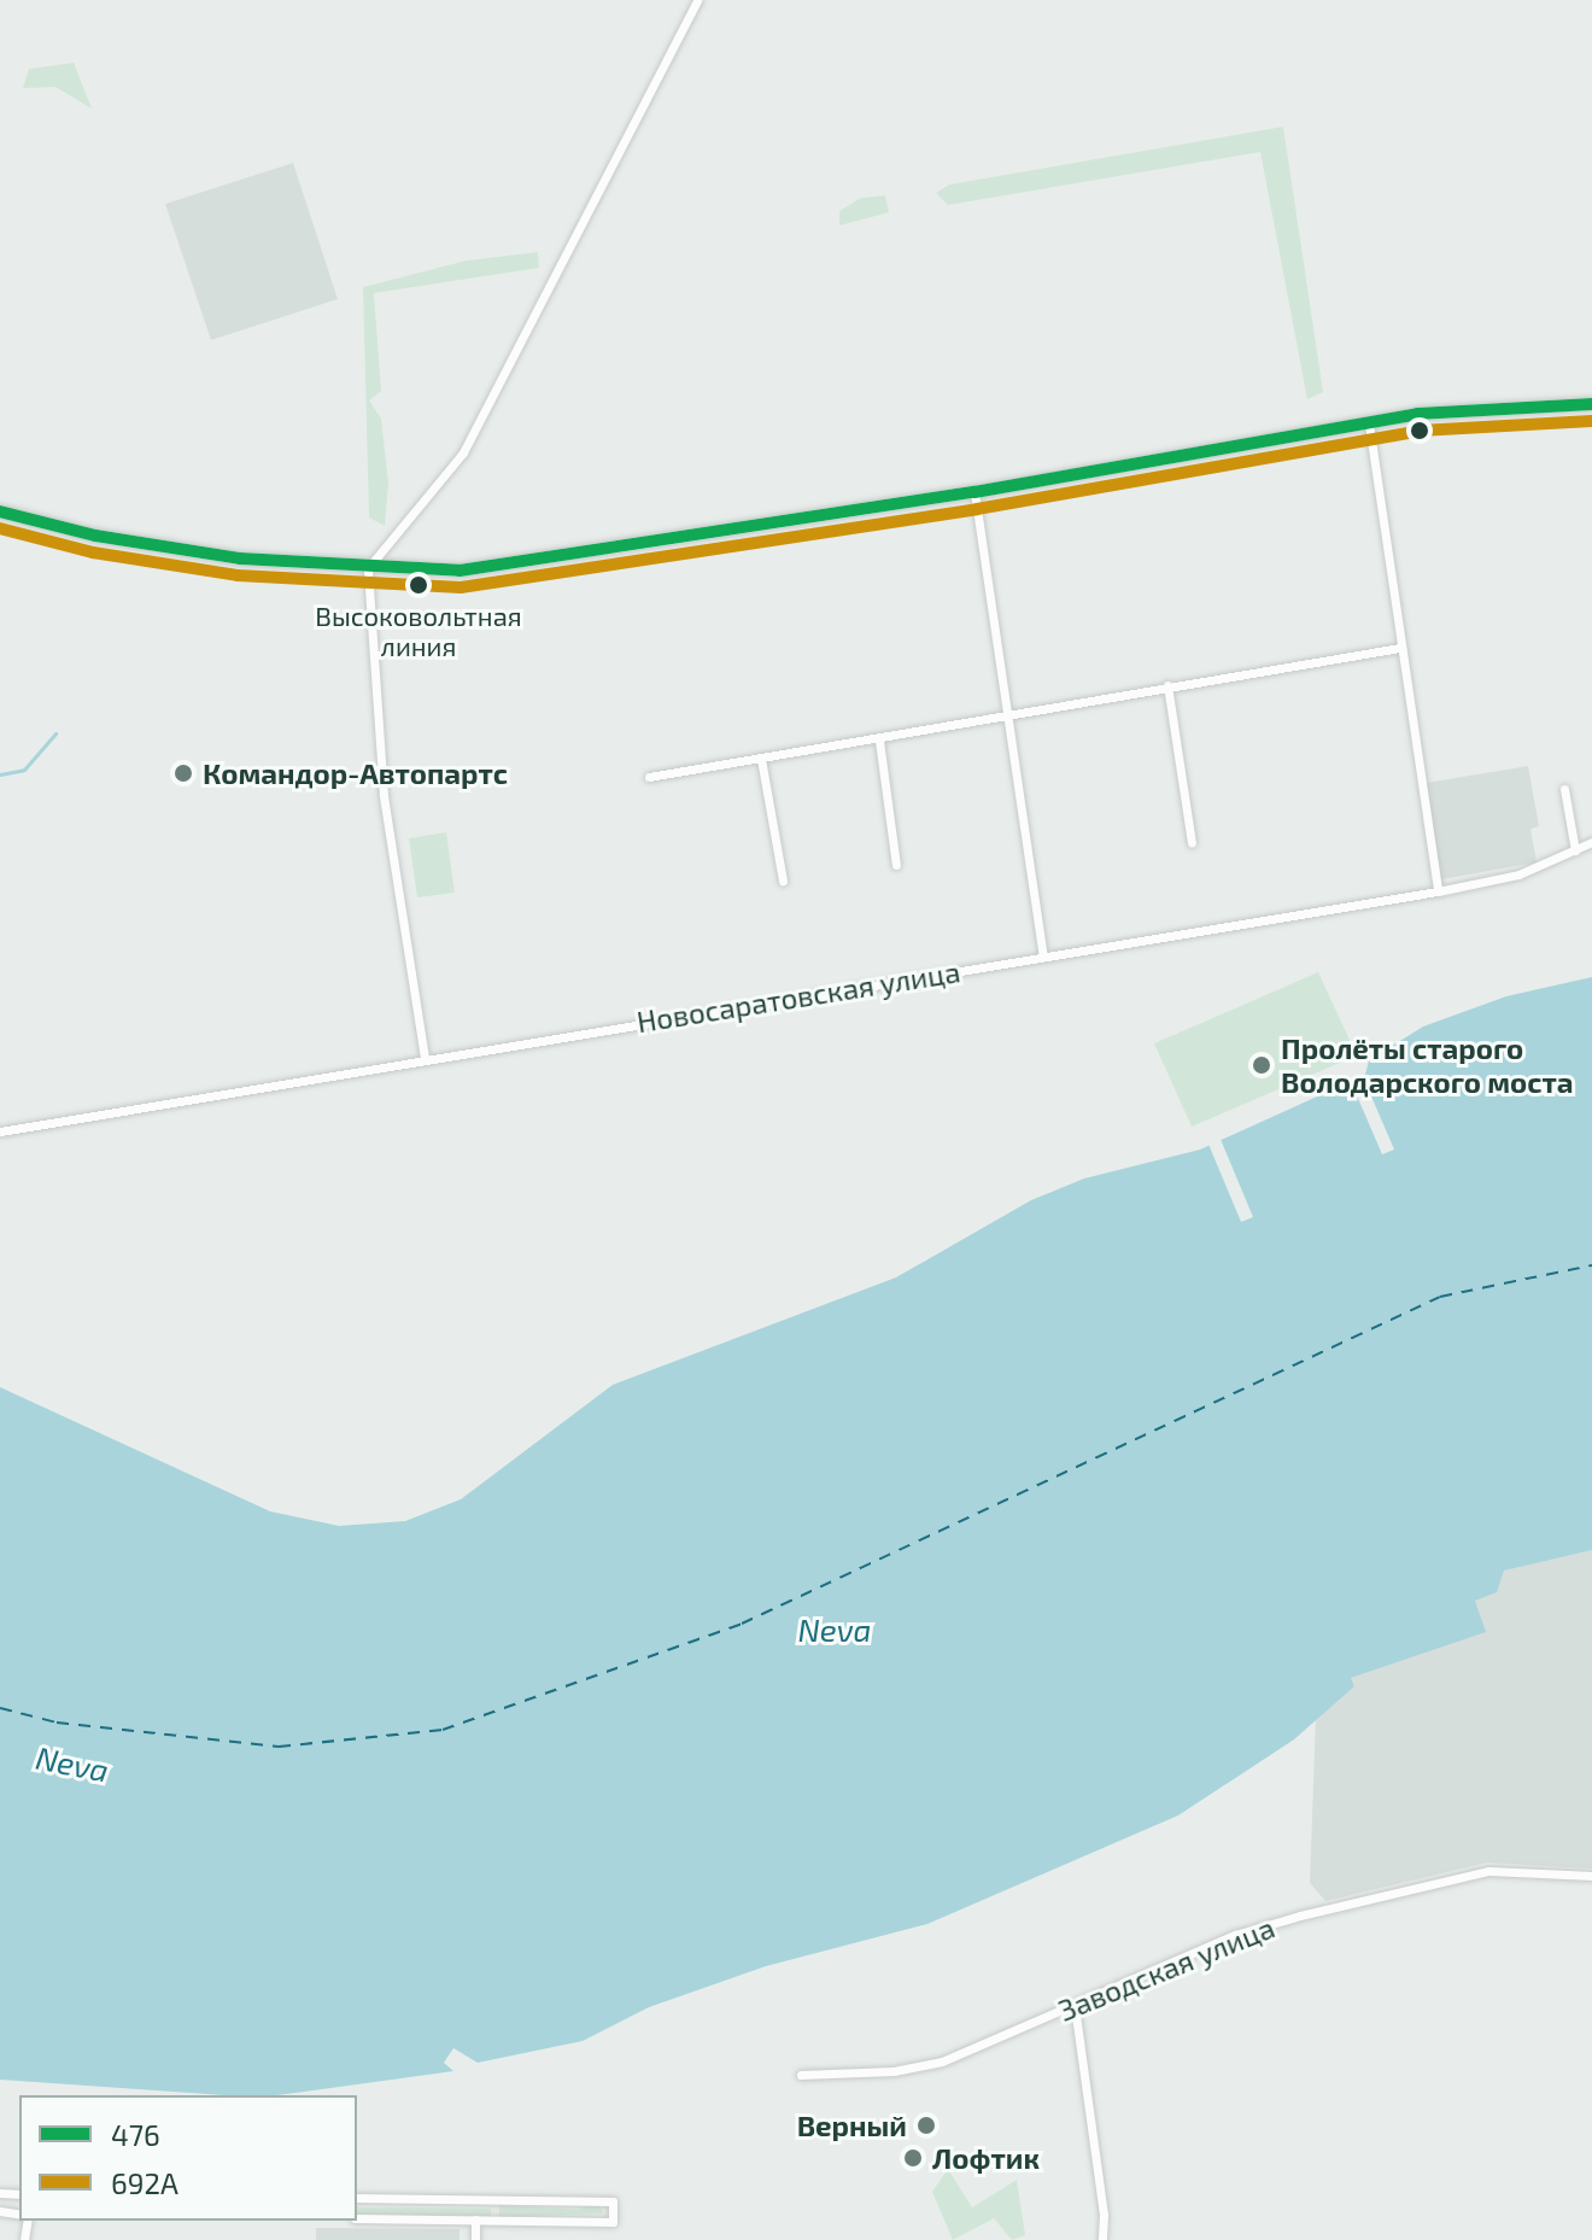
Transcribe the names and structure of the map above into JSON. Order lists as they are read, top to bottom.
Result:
{
  "streets": {
    "street": ["Новосаратовская улица", "Заводская улица"]
  },
  "water": ["Neva"],
  "places": [
    "Высоковольтная линия",
    "Командор-Автопартс",
    "Пролёты старого Володарского моста",
    "Верный",
    "Лофтик"
  ],
  "lines": ["transit line 476", "transit line 692А"],
  "legend": ["476", "692А"]
}
